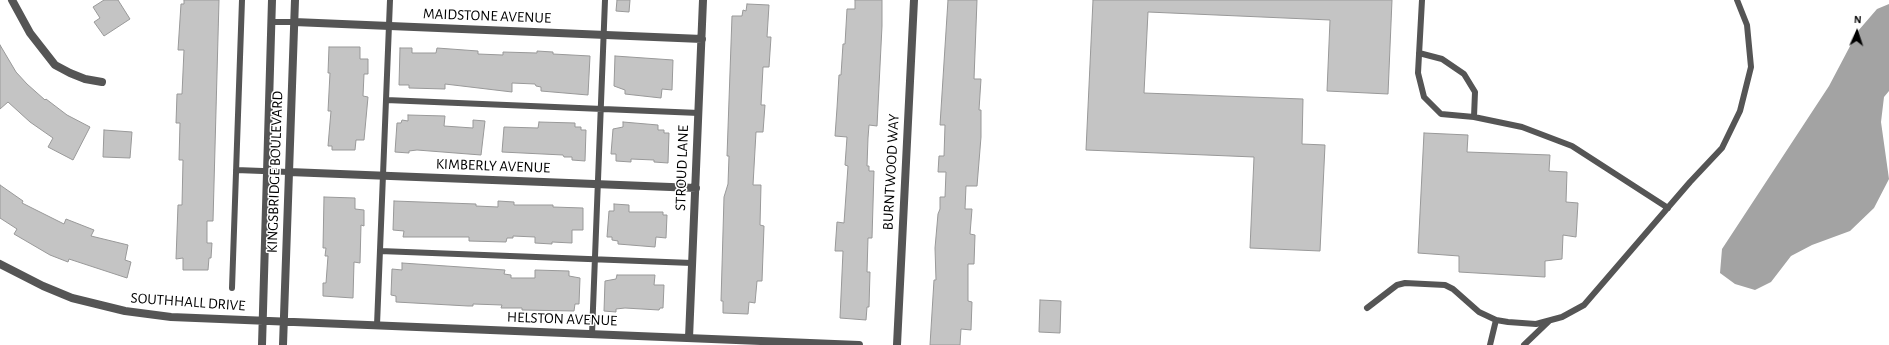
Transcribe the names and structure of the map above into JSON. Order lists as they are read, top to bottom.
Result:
{
  "streets": {
    "street": [
      "MAIDSTONE AVENUE",
      "KIMBERLY AVENUE",
      "STROUD LANE",
      "KINGSBRIDGE BOULEVARD",
      "BURNTWOOD WAY",
      "SOUTHHALL DRIVE",
      "HELSTON AVENUE"
    ]
  },
  "crossings": [
    ["MAIDSTONE AVENUE", "STROUD LANE"],
    ["MAIDSTONE AVENUE", "KINGSBRIDGE BOULEVARD"],
    ["KIMBERLY AVENUE", "STROUD LANE"],
    ["KIMBERLY AVENUE", "KINGSBRIDGE BOULEVARD"],
    ["STROUD LANE", "HELSTON AVENUE"],
    ["KINGSBRIDGE BOULEVARD", "SOUTHHALL DRIVE"],
    ["KINGSBRIDGE BOULEVARD", "HELSTON AVENUE"],
    ["SOUTHHALL DRIVE", "HELSTON AVENUE"]
  ],
  "north": "top"
}
